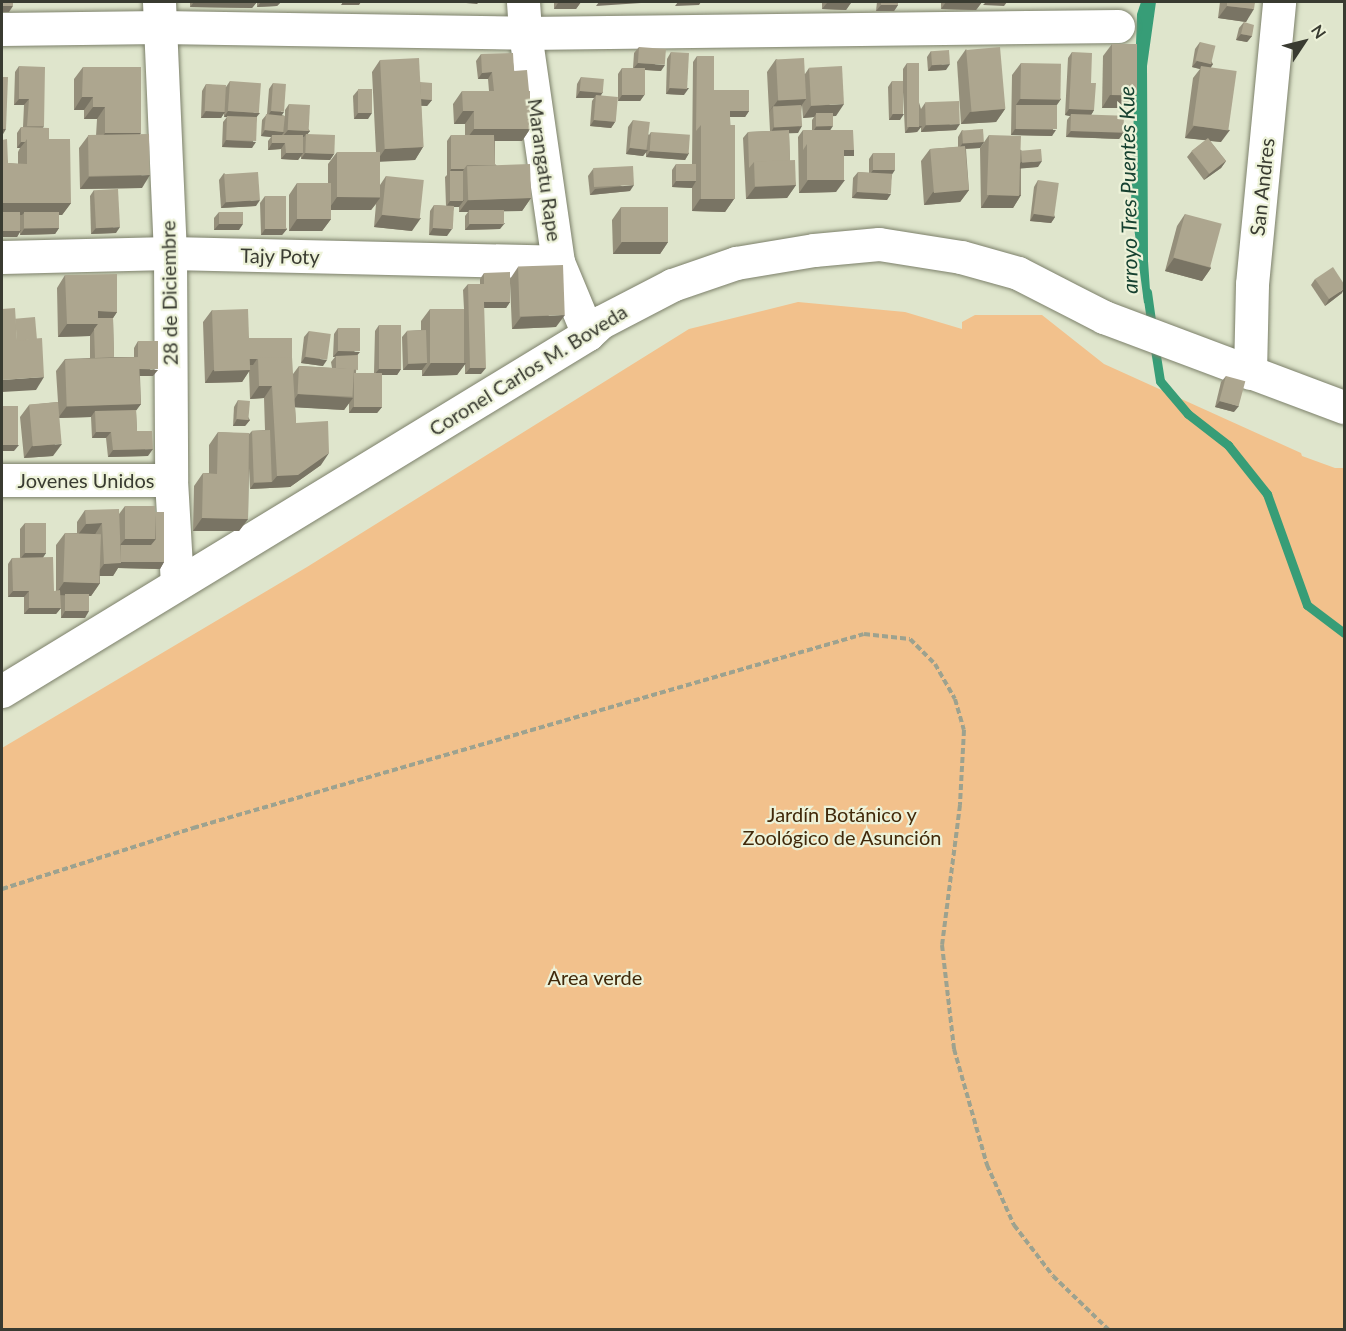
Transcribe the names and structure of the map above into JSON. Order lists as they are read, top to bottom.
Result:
{
  "streets": {
    "street": [
      "Marangatu Rape",
      "San Andres",
      "Tajy Poty",
      "28 de Diciembre",
      "Coronel Carlos M. Boveda",
      "Jovenes Unidos"
    ]
  },
  "crossings": [
    ["Marangatu Rape", "Tajy Poty"],
    ["Marangatu Rape", "Coronel Carlos M. Boveda"],
    ["San Andres", "Coronel Carlos M. Boveda"],
    ["Tajy Poty", "28 de Diciembre"],
    ["28 de Diciembre", "Coronel Carlos M. Boveda"],
    ["28 de Diciembre", "Jovenes Unidos"]
  ],
  "water": ["arroyo Tres Puentes Kue"],
  "parks": ["Jardín Botánico y Zoológico de Asunción", "Area verde"],
  "north": "top right"
}
